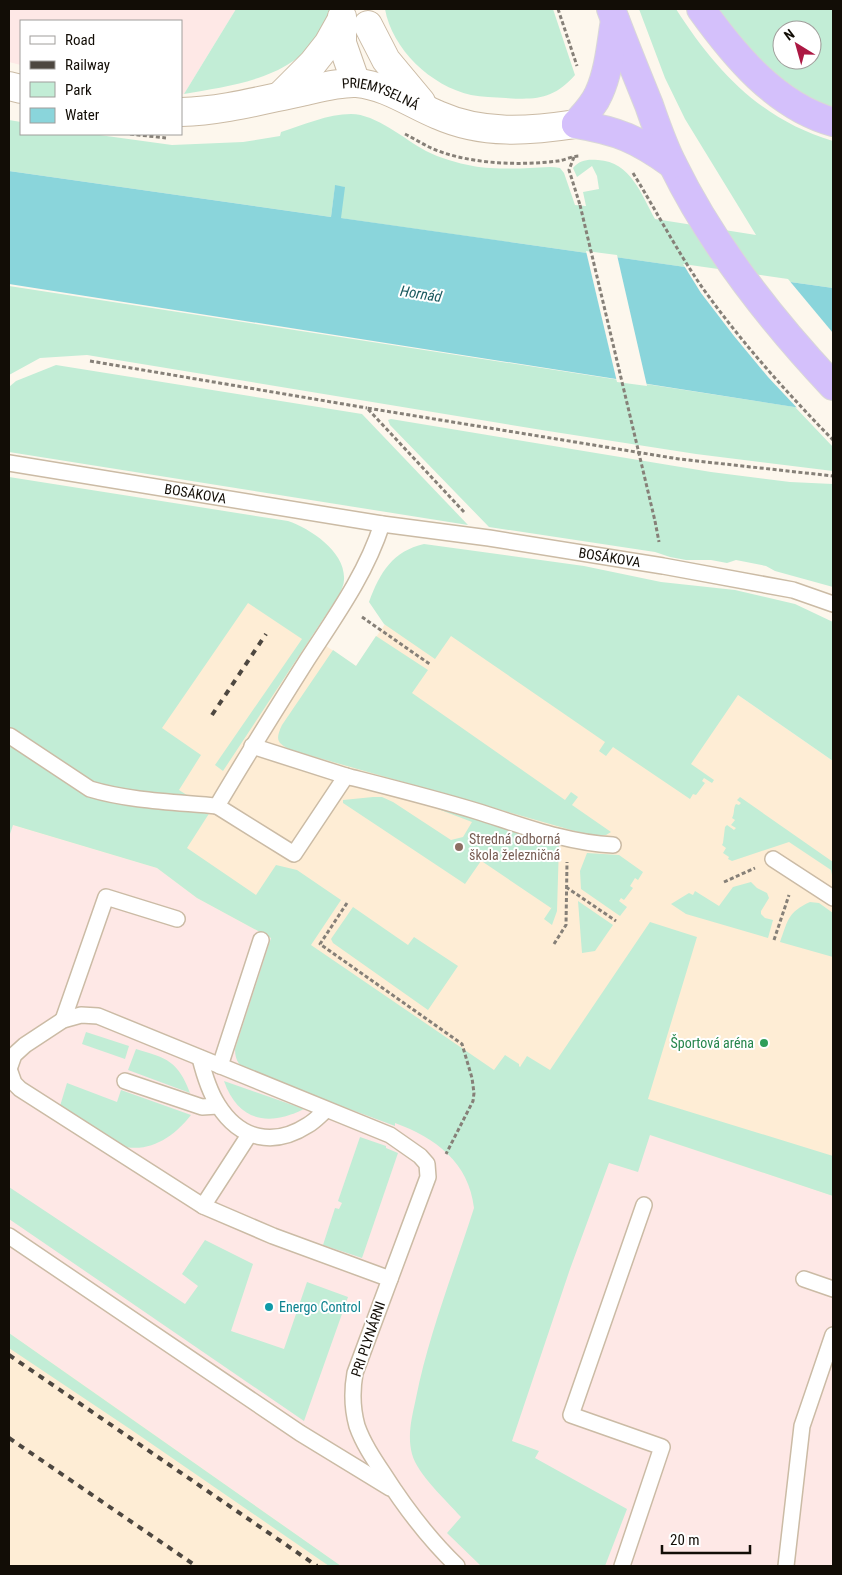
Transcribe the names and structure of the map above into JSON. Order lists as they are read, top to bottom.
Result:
{
  "streets": {
    "street": ["PRIEMYSELNÁ"],
    "lane": ["BOSÁKOVA", "PRI PLYNÁRNI"]
  },
  "water": ["Hornád"],
  "places": ["Stredná odborná škola železničná", "Športová aréna", "Energo Control"],
  "legend": [
    "Road",
    "Railway",
    "Park",
    "Water"
  ],
  "scale_bar": "20 m",
  "north": "top left"
}
